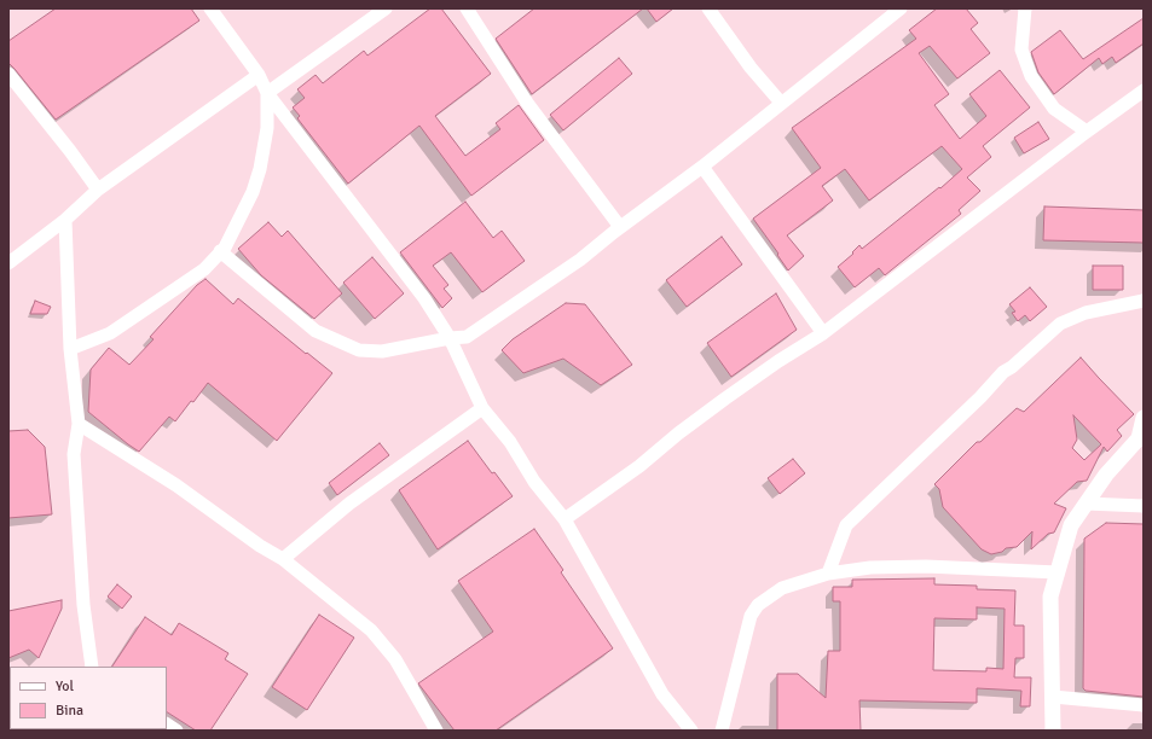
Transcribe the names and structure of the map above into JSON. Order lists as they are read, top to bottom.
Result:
{
  "legend": ["Yol", "Bina"]
}
